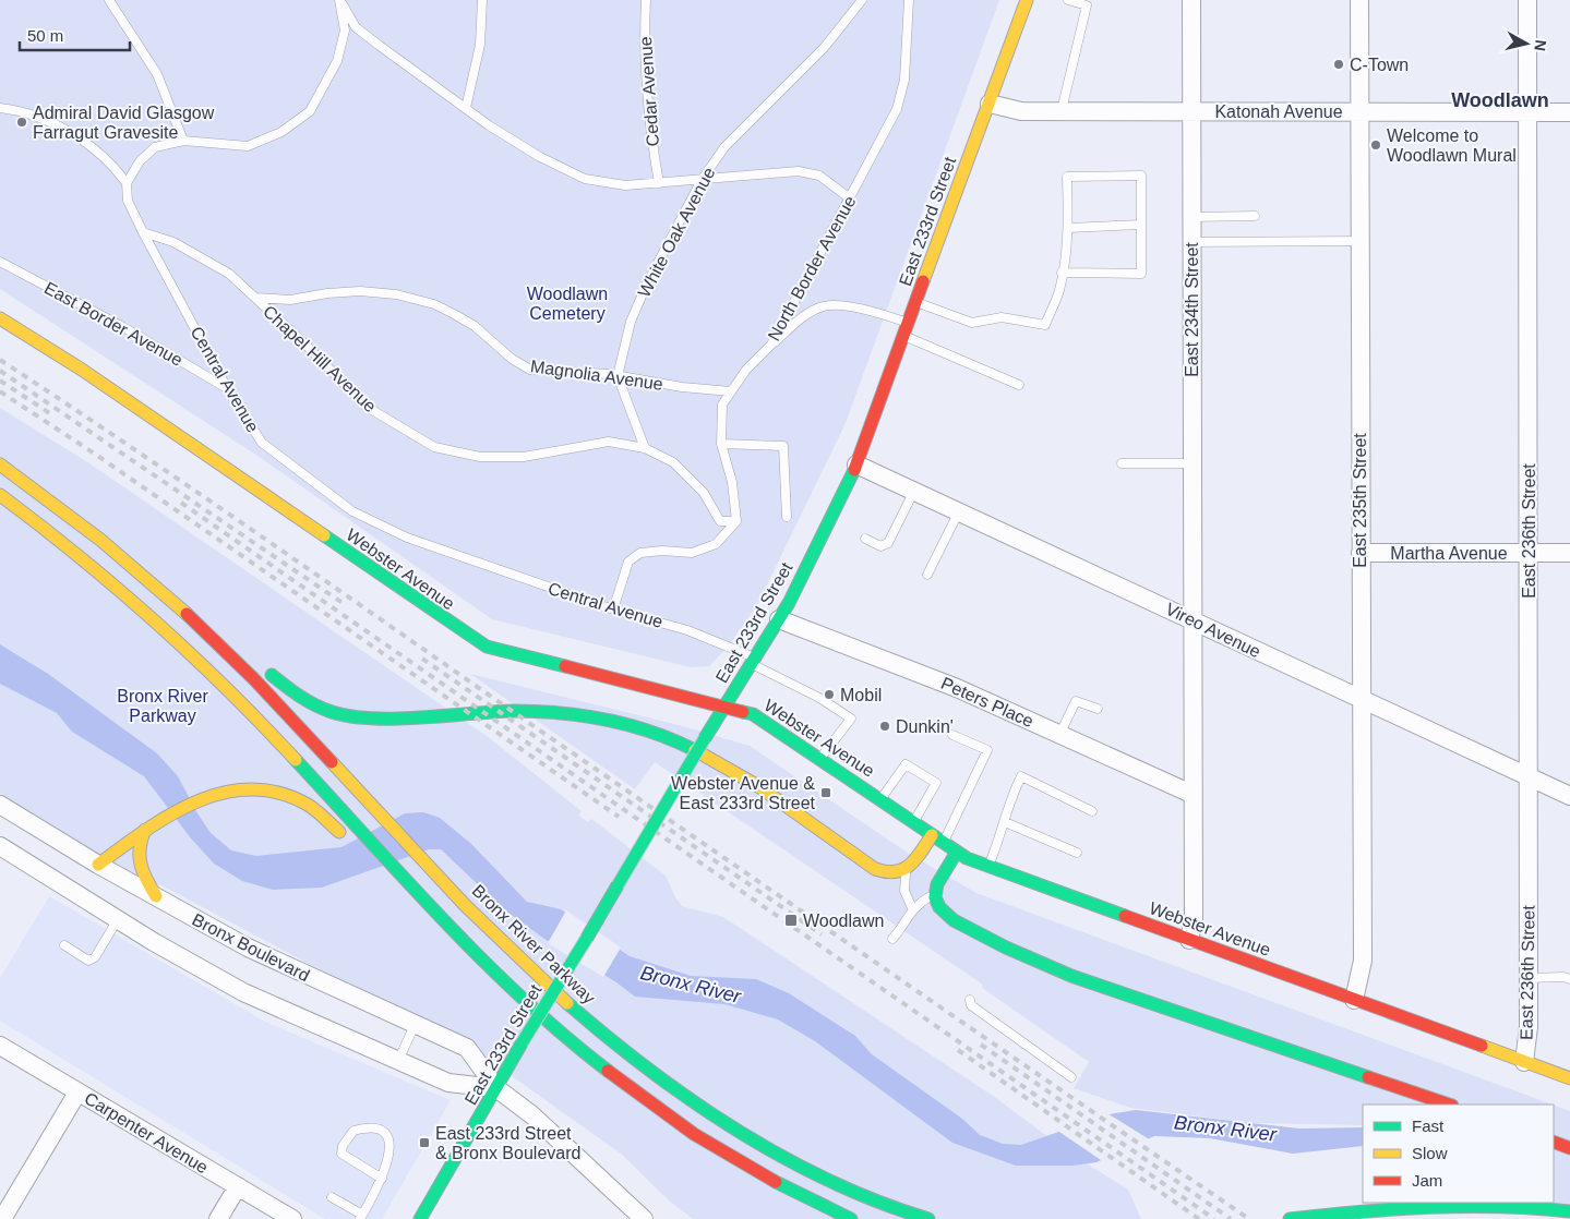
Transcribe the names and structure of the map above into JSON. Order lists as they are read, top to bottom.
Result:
{
  "streets": {
    "main road": ["East 233rd Street", "Webster Avenue", "Bronx River Parkway"],
    "street": [
      "Katonah Avenue",
      "East 234th Street",
      "East 235th Street",
      "East 236th Street",
      "Martha Avenue",
      "Vireo Avenue",
      "Peters Place",
      "Bronx Boulevard",
      "Carpenter Avenue"
    ],
    "lane": [
      "Cedar Avenue",
      "White Oak Avenue",
      "North Border Avenue",
      "East Border Avenue",
      "Chapel Hill Avenue",
      "Magnolia Avenue",
      "Central Avenue"
    ]
  },
  "crossings": [
    ["Katonah Avenue", "East 233rd Street"],
    ["Katonah Avenue", "East 234th Street"],
    ["Katonah Avenue", "East 235th Street"],
    ["Katonah Avenue", "East 236th Street"],
    ["East 233rd Street", "Central Avenue"],
    ["East 233rd Street", "Webster Avenue"],
    ["East 233rd Street", "Vireo Avenue"],
    ["East 233rd Street", "Peters Place"],
    ["East 233rd Street", "Bronx Boulevard"],
    ["White Oak Avenue", "Magnolia Avenue"],
    ["North Border Avenue", "Chapel Hill Avenue"],
    ["North Border Avenue", "Magnolia Avenue"],
    ["East 234th Street", "Webster Avenue"],
    ["East 234th Street", "Vireo Avenue"],
    ["East 234th Street", "Peters Place"],
    ["East Border Avenue", "Central Avenue"],
    ["Chapel Hill Avenue", "Magnolia Avenue"],
    ["Chapel Hill Avenue", "Central Avenue"],
    ["Central Avenue", "Webster Avenue"],
    ["East 235th Street", "Martha Avenue"],
    ["East 235th Street", "Webster Avenue"],
    ["East 235th Street", "Vireo Avenue"],
    ["East 236th Street", "Martha Avenue"],
    ["East 236th Street", "Webster Avenue"],
    ["East 236th Street", "Vireo Avenue"]
  ],
  "districts": ["Woodlawn"],
  "water": ["Bronx River"],
  "parks": ["Woodlawn Cemetery", "Bronx River Parkway"],
  "places": {
    "other": [
      "C-Town",
      "Admiral David Glasgow Farragut Gravesite",
      "Welcome to Woodlawn Mural",
      "Mobil",
      "Dunkin'"
    ],
    "transit": ["Webster Avenue & East 233rd Street", "Woodlawn", "East 233rd Street & Bronx Boulevard"]
  },
  "legend": ["Fast", "Slow", "Jam"],
  "scale_bar": "50 m",
  "north": "right"
}
